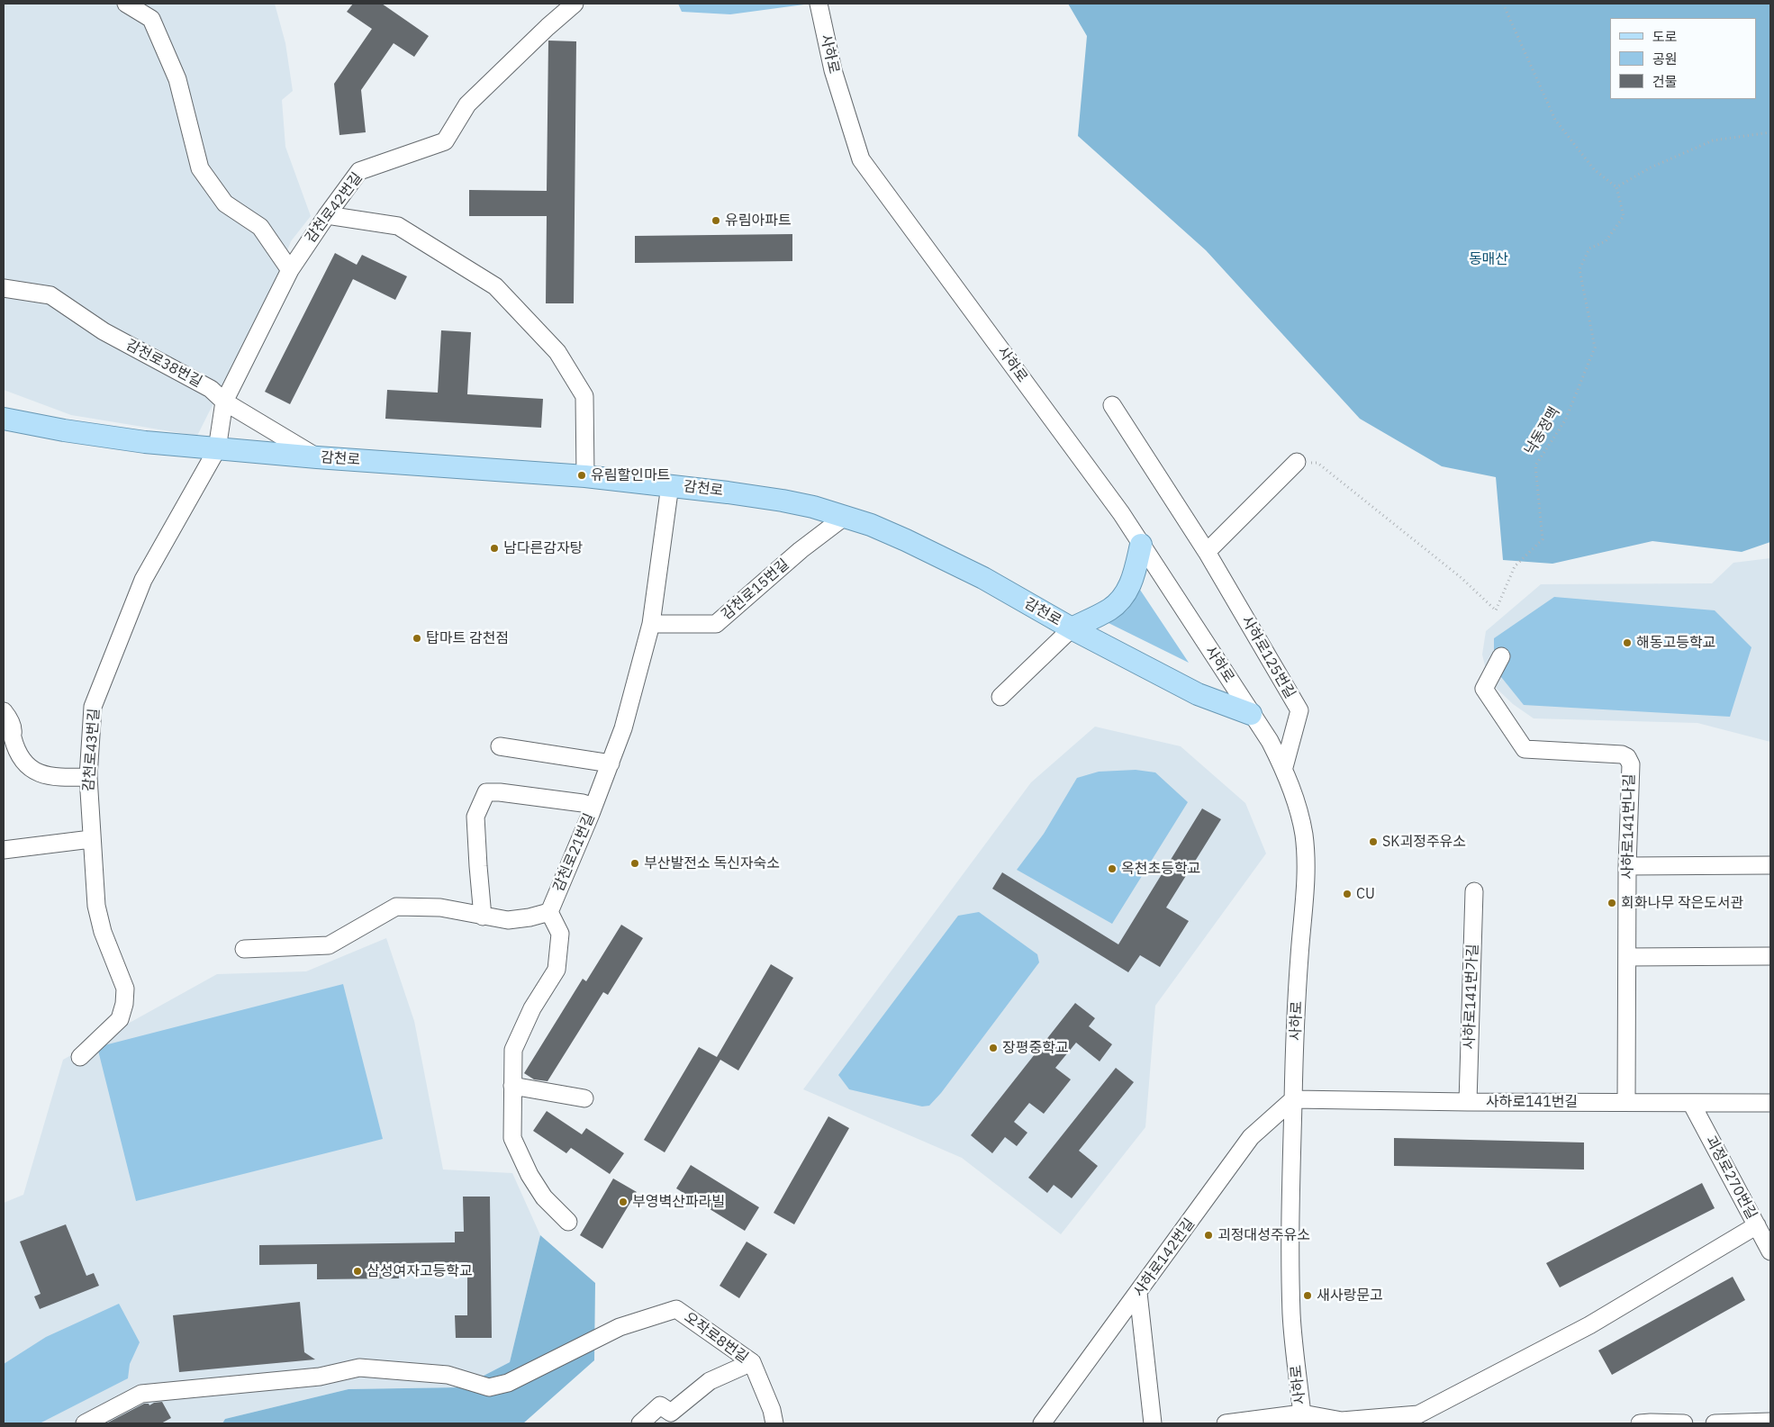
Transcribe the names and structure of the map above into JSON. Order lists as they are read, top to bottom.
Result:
{
  "streets": {
    "main road": ["감천로"],
    "street": [
      "사하로",
      "감천로42번길",
      "감천로38번길",
      "감천로15번길",
      "사하로125번길",
      "감천로43번길",
      "사하로141번나길",
      "감천로21번길",
      "사하로141번가길",
      "사하로141번길",
      "괴정로270번길",
      "사하로142번길",
      "오작로8번길"
    ],
    "path": ["낙동정맥"]
  },
  "crossings": [
    ["사하로", "감천로"],
    ["사하로", "사하로125번길"],
    ["사하로", "사하로141번길"],
    ["사하로", "사하로142번길"],
    ["감천로42번길", "감천로38번길"],
    ["감천로42번길", "감천로"],
    ["감천로42번길", "감천로43번길"],
    ["감천로38번길", "감천로"],
    ["감천로", "감천로15번길"],
    ["감천로", "감천로43번길"],
    ["감천로", "감천로21번길"],
    ["감천로15번길", "감천로21번길"],
    ["사하로141번나길", "사하로141번길"],
    ["사하로141번가길", "사하로141번길"],
    ["사하로141번길", "괴정로270번길"],
    ["사하로141번길", "사하로142번길"]
  ],
  "parks": ["동매산"],
  "places": [
    "유림아파트",
    "유림할인마트",
    "남다른감자탕",
    "탑마트 감천점",
    "해동고등학교",
    "SK괴정주유소",
    "부산발전소 독신자숙소",
    "옥천초등학교",
    "CU",
    "회화나무 작은도서관",
    "장평중학교",
    "부영벽산파라빌",
    "괴정대성주유소",
    "삼성여자고등학교",
    "새사랑문고"
  ],
  "legend": ["도로", "공원", "건물"]
}
